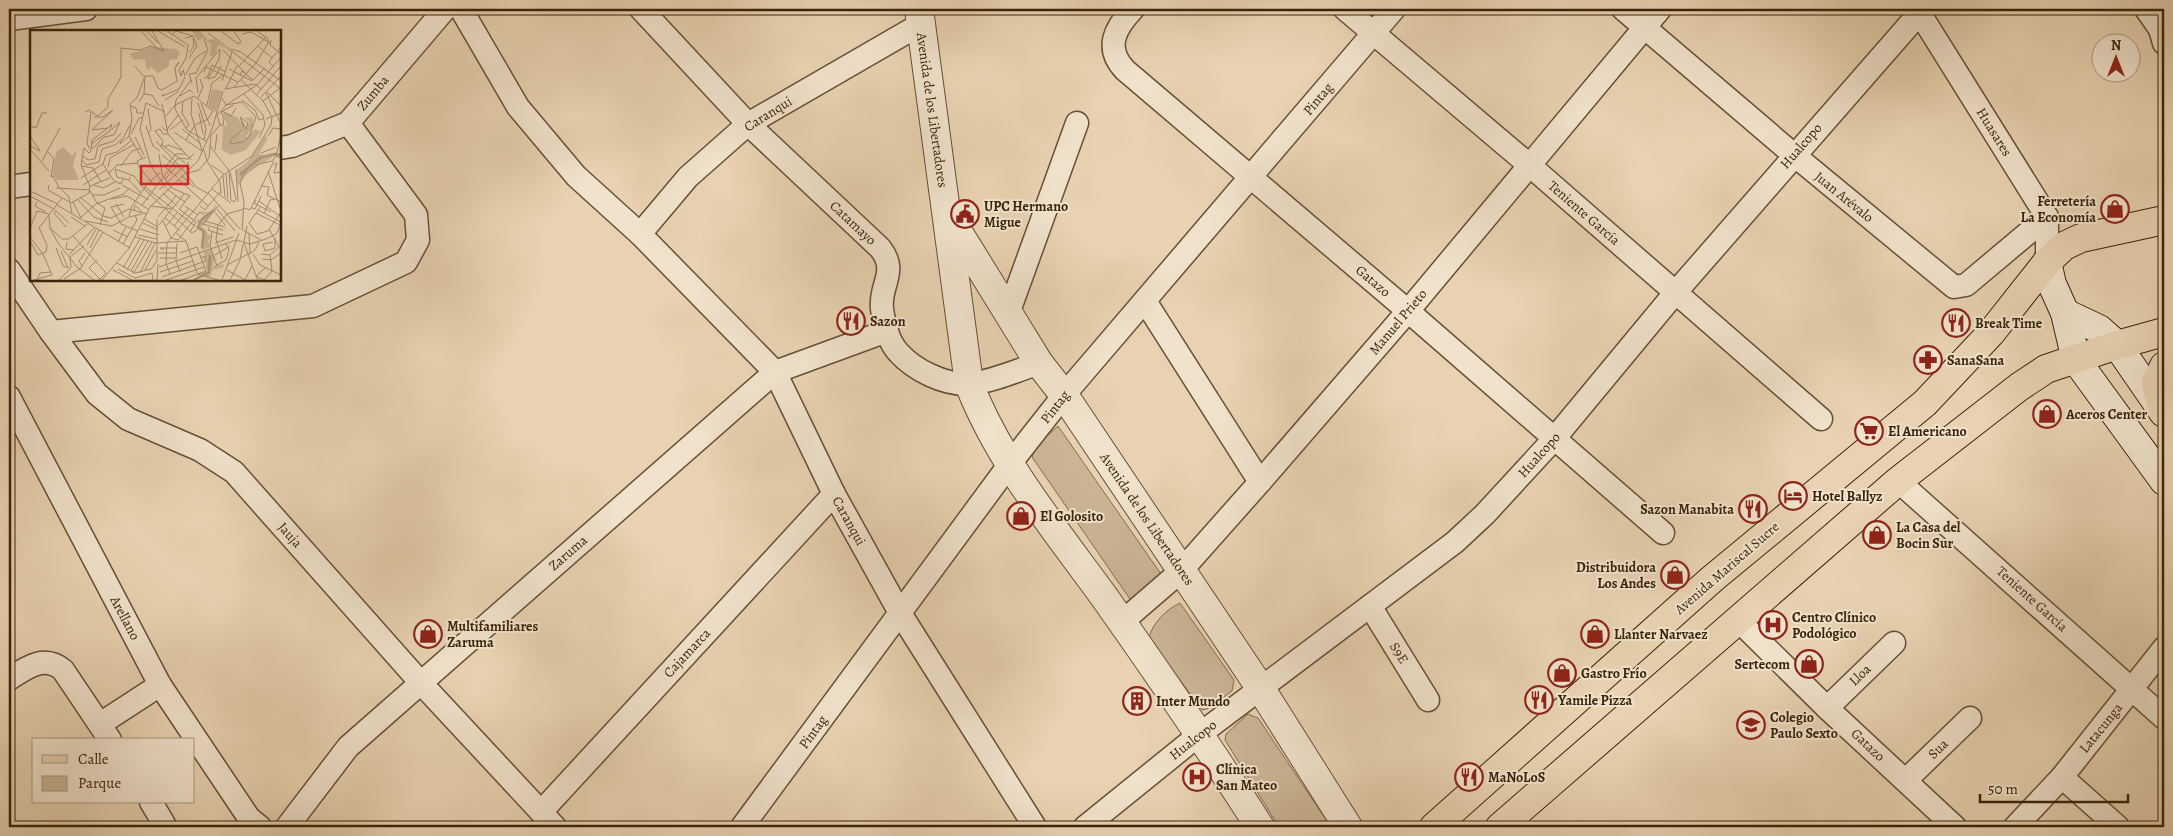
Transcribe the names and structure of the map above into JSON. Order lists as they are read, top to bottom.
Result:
{
  "streets": {
    "main road": ["Avenida Mariscal Sucre"],
    "street": [
      "Zumba",
      "Pintag",
      "Avenida de los Libertadores",
      "Caranqui",
      "Huasares",
      "Hualcopo",
      "Juan Arévalo",
      "Teniente García",
      "Catamayo",
      "Gatazo",
      "Manuel Prieto",
      "Jauja",
      "Zaruma",
      "Arellano",
      "Cajamarca",
      "S9E",
      "Lloa",
      "Latacunga",
      "Sua"
    ]
  },
  "crossings": [
    ["Pintag", "Avenida de los Libertadores"],
    ["Pintag", "Caranqui"],
    ["Pintag", "Teniente García"],
    ["Pintag", "Gatazo"],
    ["Avenida de los Libertadores", "Caranqui"],
    ["Avenida de los Libertadores", "Hualcopo"],
    ["Avenida de los Libertadores", "Catamayo"],
    ["Avenida de los Libertadores", "Manuel Prieto"],
    ["Caranqui", "Catamayo"],
    ["Caranqui", "Zaruma"],
    ["Caranqui", "Cajamarca"],
    ["Huasares", "Hualcopo"],
    ["Huasares", "Juan Arévalo"],
    ["Hualcopo", "Juan Arévalo"],
    ["Hualcopo", "Teniente García"],
    ["Hualcopo", "Gatazo"],
    ["Hualcopo", "S9E"],
    ["Juan Arévalo", "Manuel Prieto"],
    ["Teniente García", "Manuel Prieto"],
    ["Teniente García", "Latacunga"],
    ["Catamayo", "Zaruma"],
    ["Gatazo", "Manuel Prieto"],
    ["Gatazo", "Lloa"],
    ["Gatazo", "Sua"],
    ["Jauja", "Zaruma"],
    ["Jauja", "Cajamarca"]
  ],
  "places": {
    "shop": [
      "Ferretería La Economía",
      "Aceros Center",
      "El Golosito",
      "La Casa del Bocin Sur",
      "Distribuidora Los Andes",
      "Multifamiliares Zaruma",
      "Llanter Narvaez",
      "Sertecom",
      "Gastro Frío"
    ],
    "public building": ["UPC Hermano Migue"],
    "restaurant": [
      "Sazon",
      "Break Time",
      "Sazon Manabita",
      "Yamile Pizza",
      "MaNoLoS"
    ],
    "pharmacy": ["SanaSana"],
    "supermarket": ["El Americano"],
    "hotel": ["Hotel Ballyz"],
    "hospital": ["Centro Clínico Podológico", "Clínica San Mateo"],
    "building": ["Inter Mundo"],
    "school or university": ["Colegio Paulo Sexto"]
  },
  "legend": ["Calle", "Parque"],
  "scale_bar": "50 m",
  "north": "top"
}
